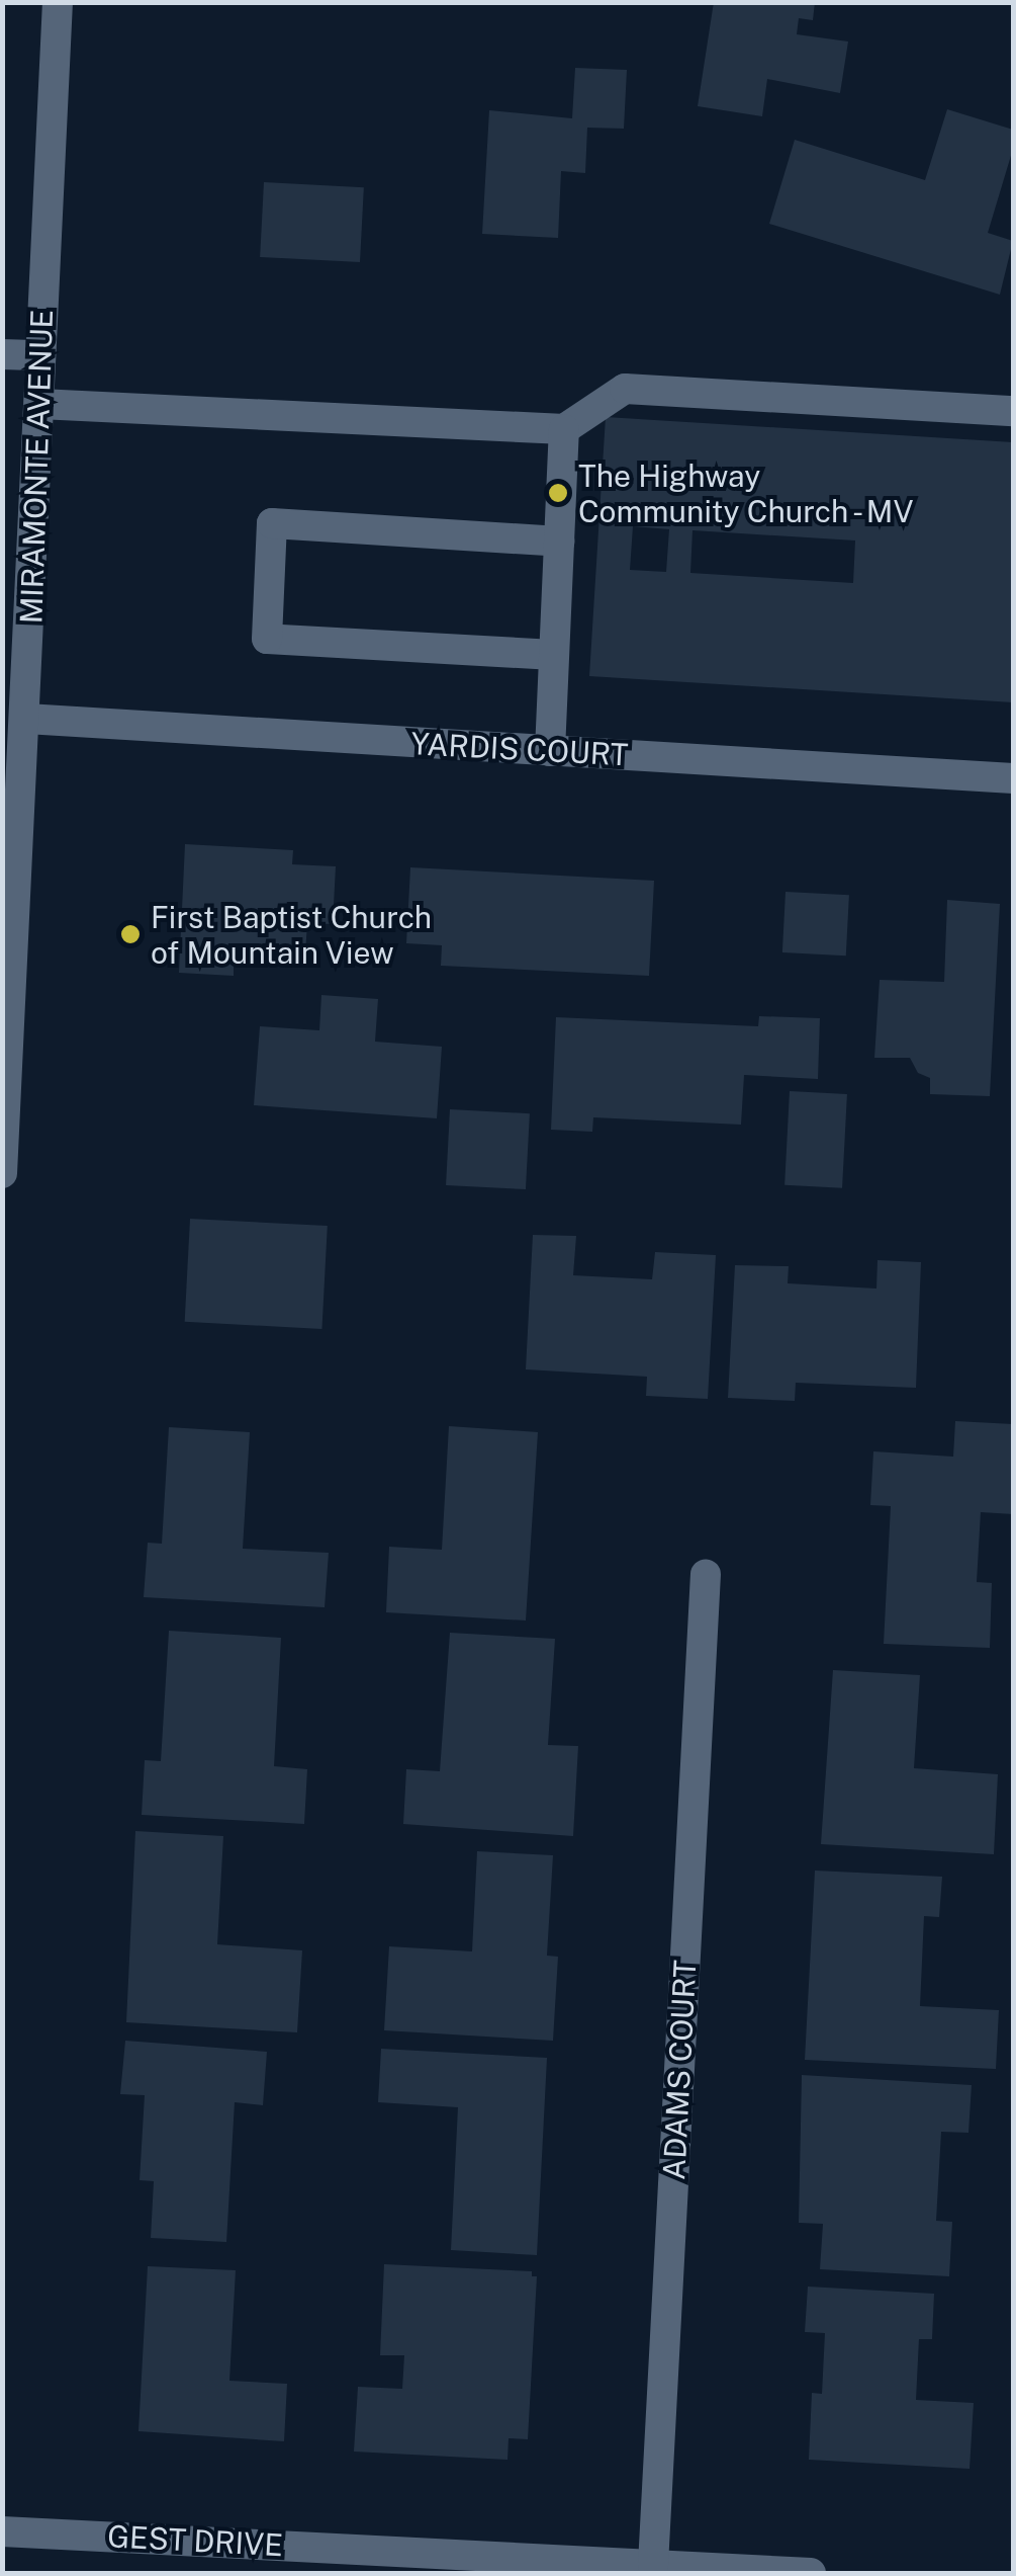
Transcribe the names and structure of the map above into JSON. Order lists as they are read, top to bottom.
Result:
{
  "streets": {
    "street": [
      "MIRAMONTE AVENUE",
      "YARDIS COURT",
      "ADAMS COURT",
      "GEST DRIVE"
    ]
  },
  "crossings": [
    ["MIRAMONTE AVENUE", "YARDIS COURT"],
    ["ADAMS COURT", "GEST DRIVE"]
  ],
  "places": ["The Highway Community Church - MV", "First Baptist Church of Mountain View"]
}
